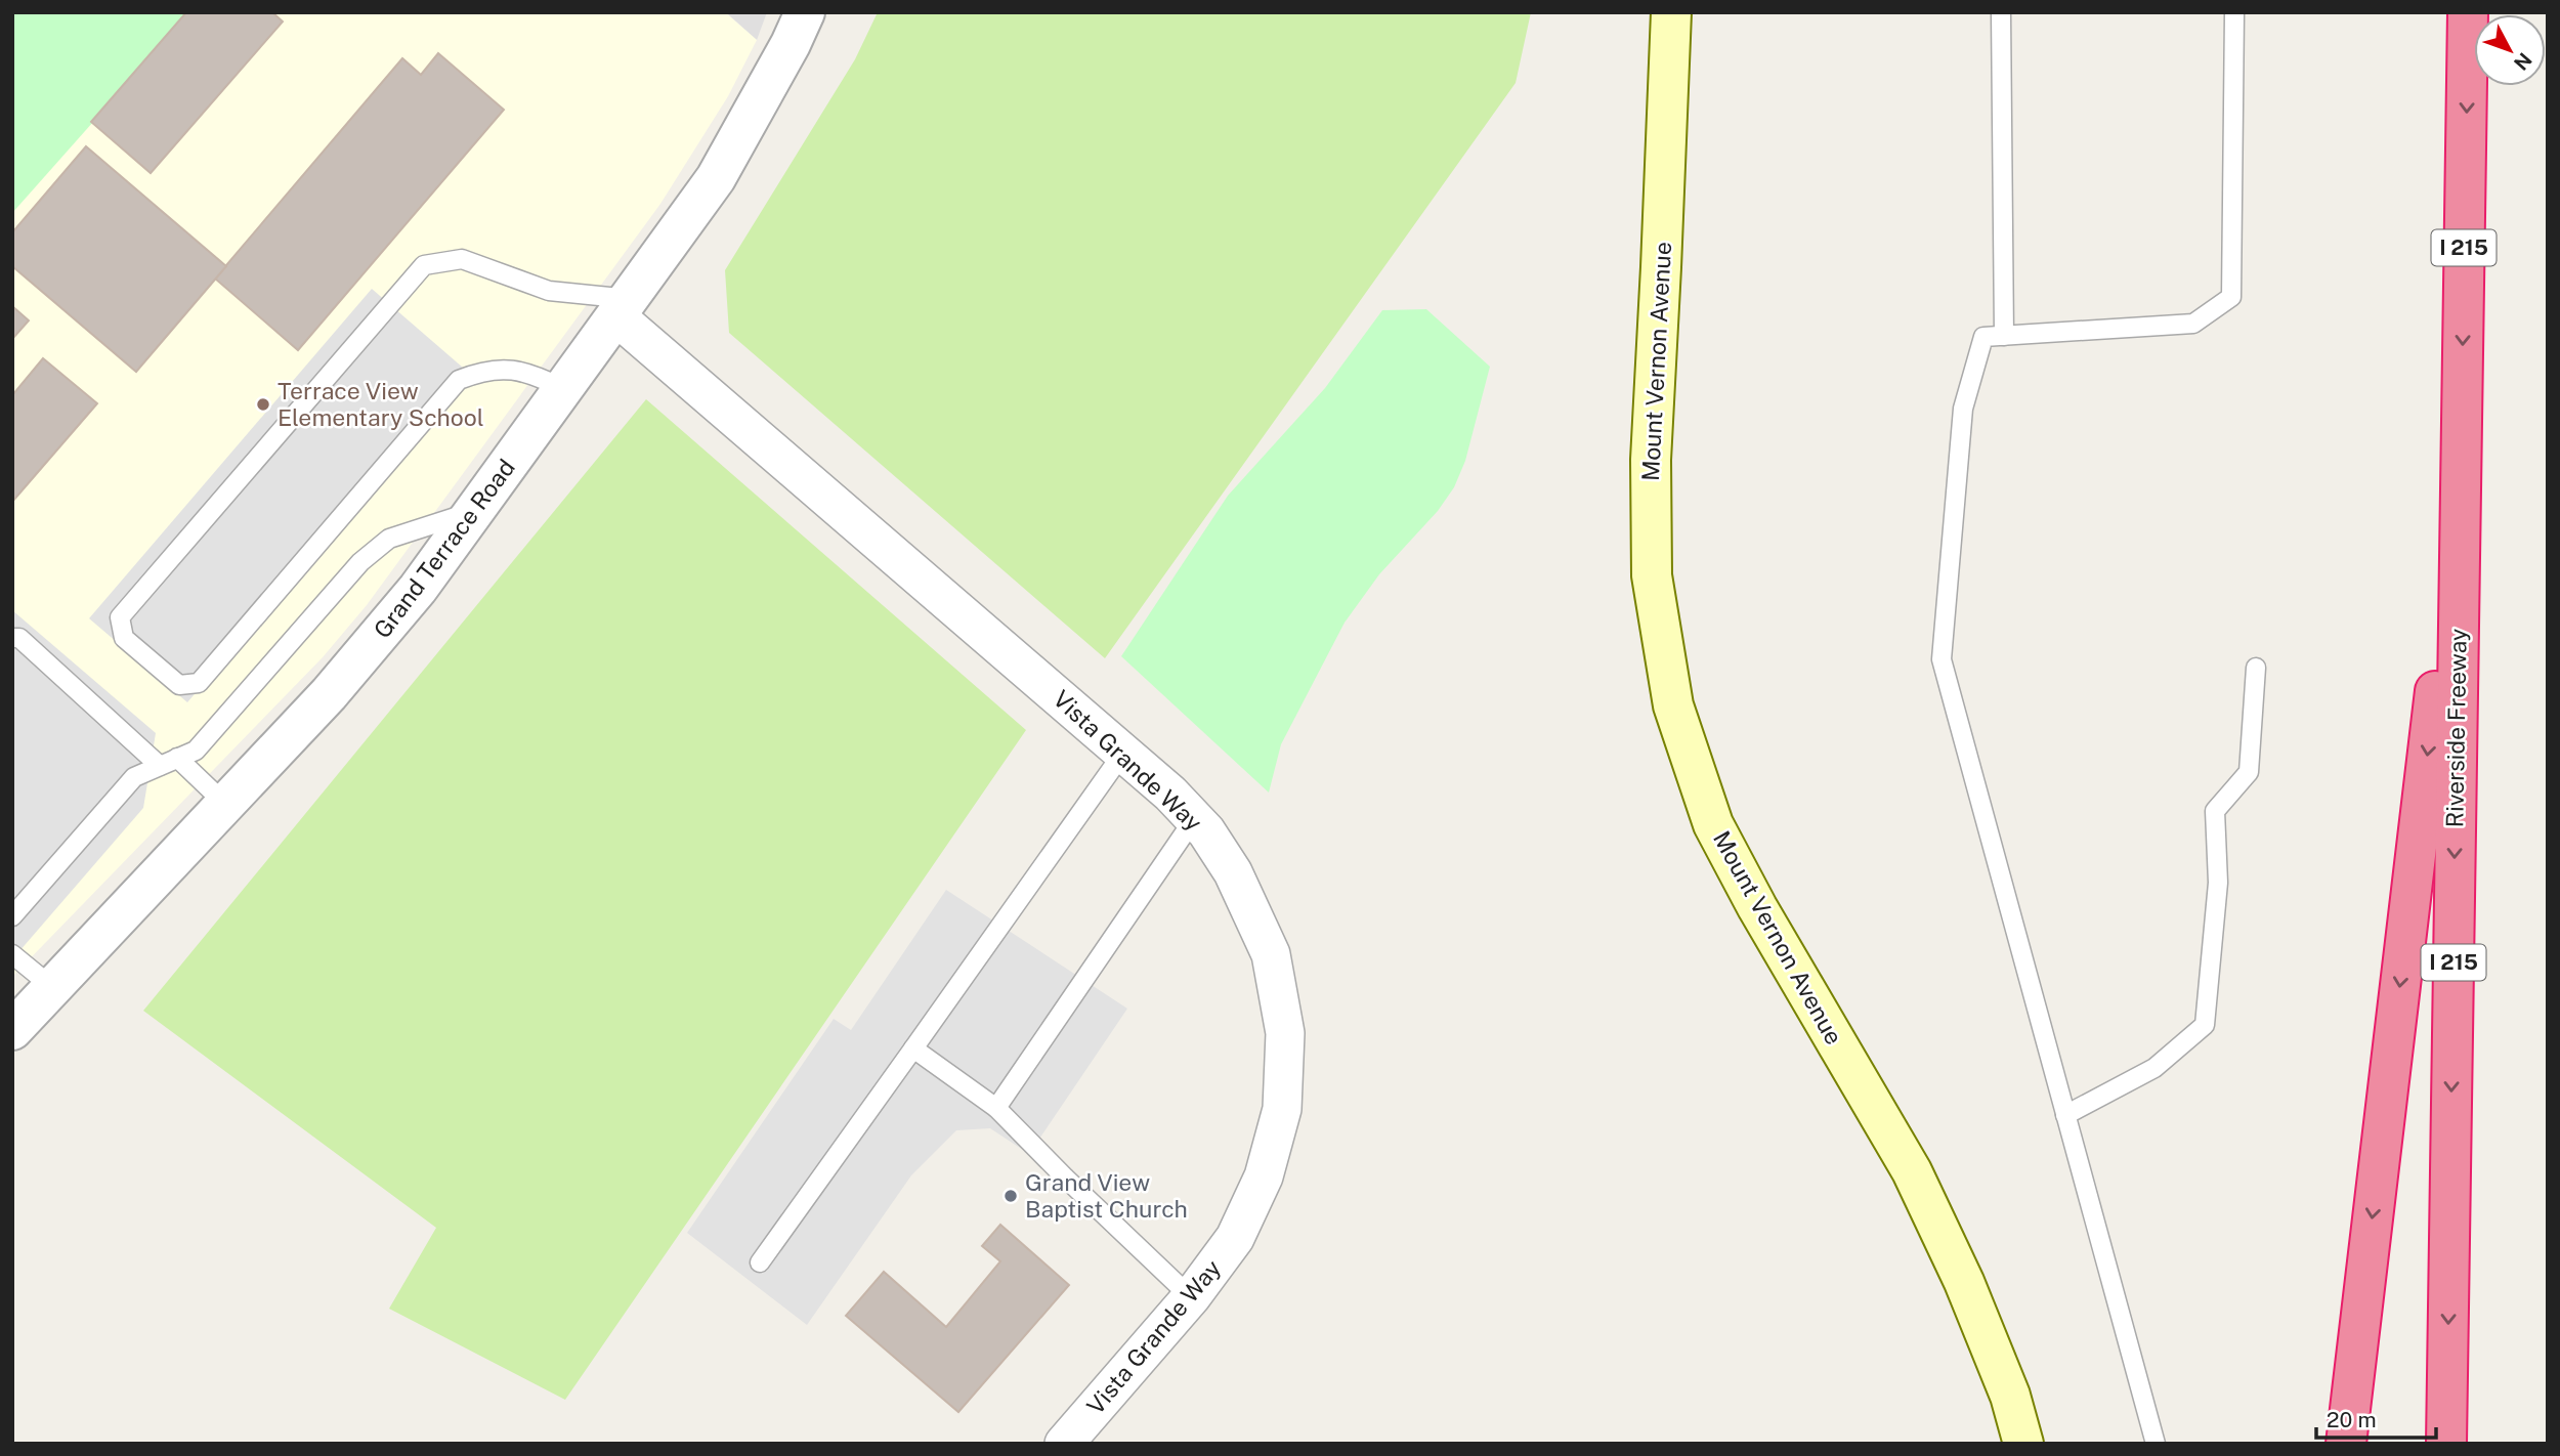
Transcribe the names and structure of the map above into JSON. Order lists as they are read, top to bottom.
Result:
{
  "streets": {
    "highway": ["I 215", "Riverside Freeway"],
    "main road": ["Mount Vernon Avenue"],
    "street": ["Grand Terrace Road", "Vista Grande Way"]
  },
  "crossings": [
    ["Grand Terrace Road", "Vista Grande Way"]
  ],
  "places": ["Terrace View Elementary School", "Grand View Baptist Church"],
  "scale_bar": "20 m",
  "north": "bottom right"
}
